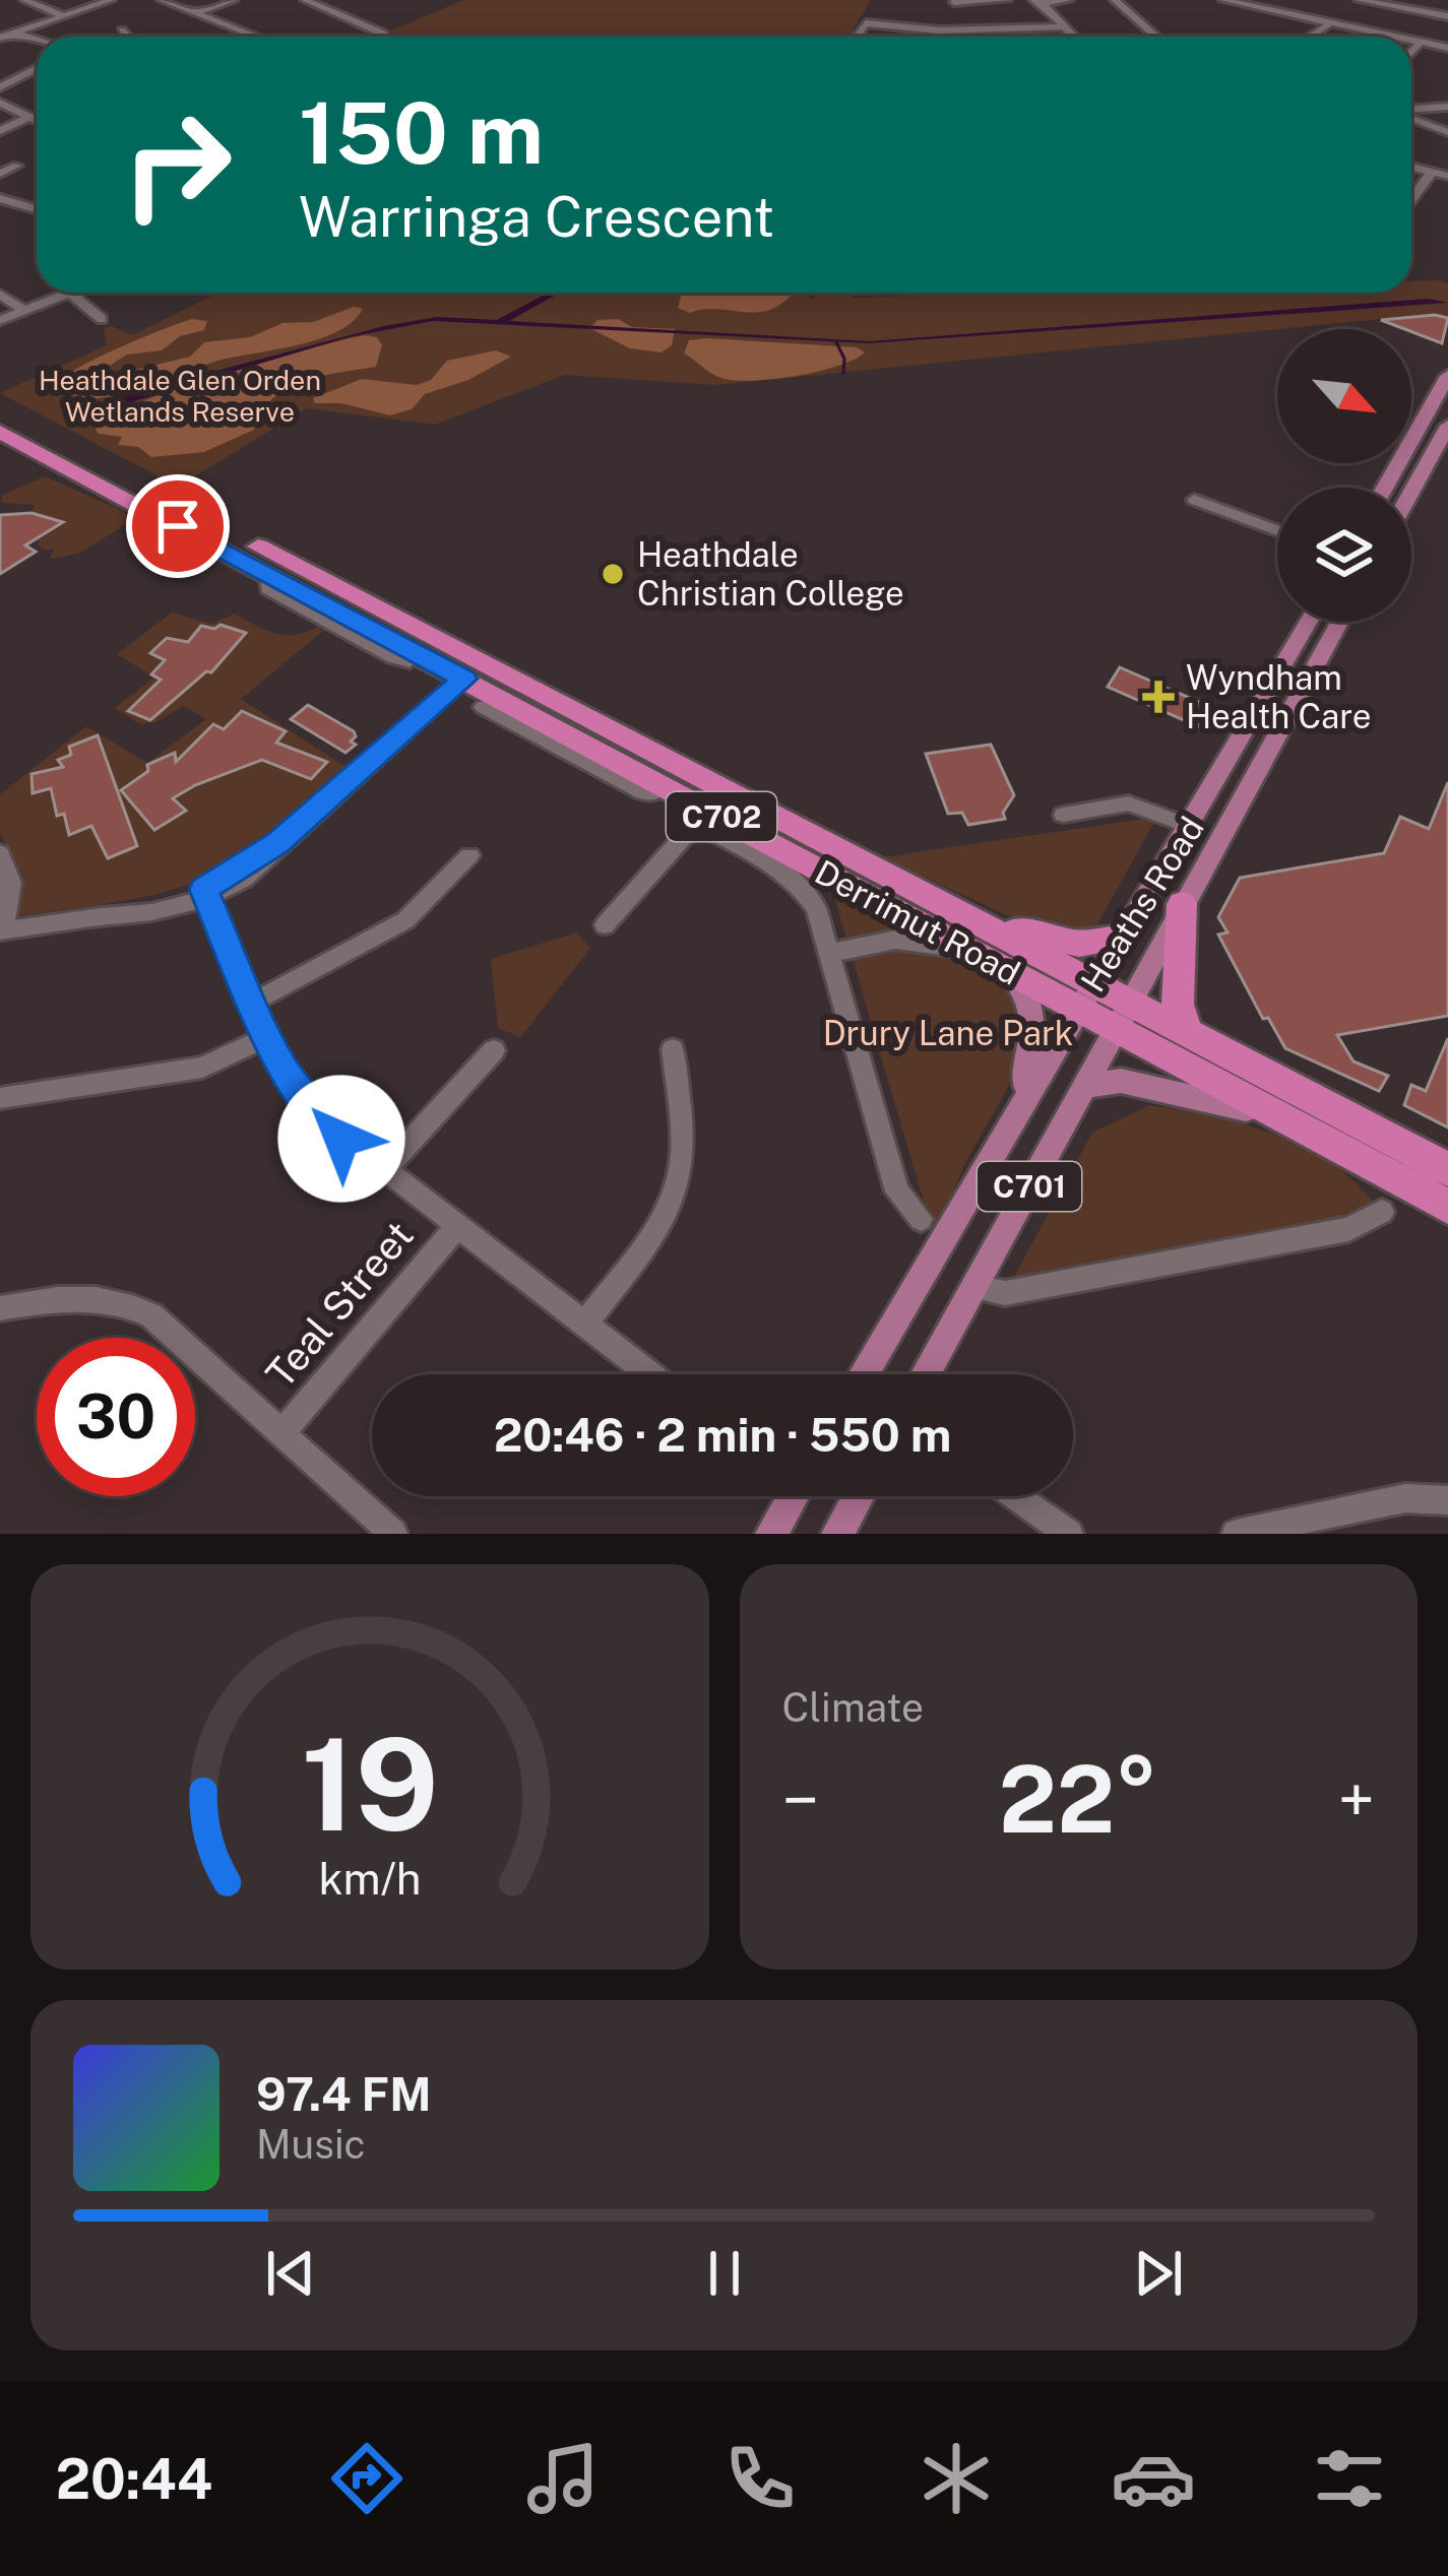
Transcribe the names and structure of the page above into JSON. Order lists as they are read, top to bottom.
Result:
{
  "streets": {
    "highway": ["C702", "Derrimut Road"],
    "main road": ["Heaths Road", "C701"],
    "street": ["Teal Street"]
  },
  "crossings": [
    ["Heaths Road", "Derrimut Road"]
  ],
  "parks": ["Heathdale Glen Orden Wetlands Reserve", "Drury Lane Park"],
  "places": {
    "other": ["Heathdale Christian College"],
    "health": ["Wyndham Health Care"]
  },
  "north": "bottom right",
  "page": {
    "turn": ["150 m", "Warringa Crescent"],
    "limit": "30",
    "trip": "20:46 · 2 min · 550 m",
    "tile": "Climate",
    "heat": ["−", "22°", "+"],
    "song": ["97.4 FM", "Music"],
    "tabs": "20:44",
    "gauge": ["19", "km/h"]
  }
}
